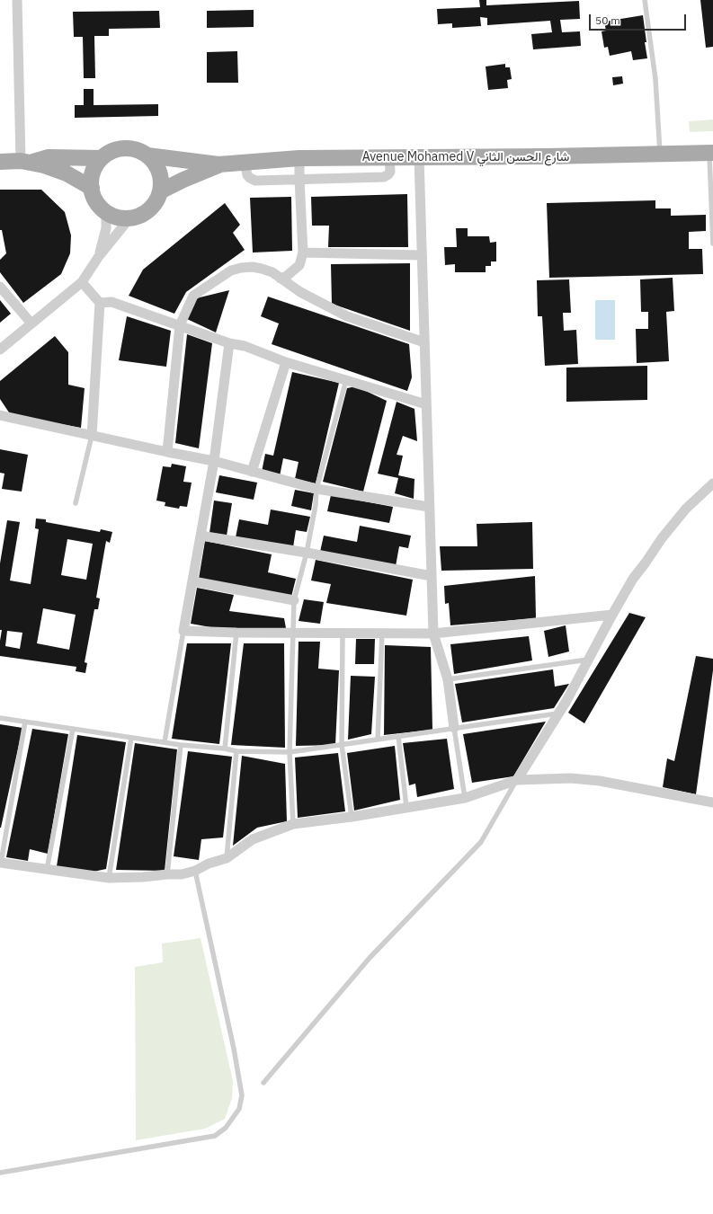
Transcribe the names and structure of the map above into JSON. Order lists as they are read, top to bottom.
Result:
{
  "streets": {
    "main road": ["Avenue Mohamed V شارع الحسن الثاني"]
  },
  "scale_bar": "50 m"
}
